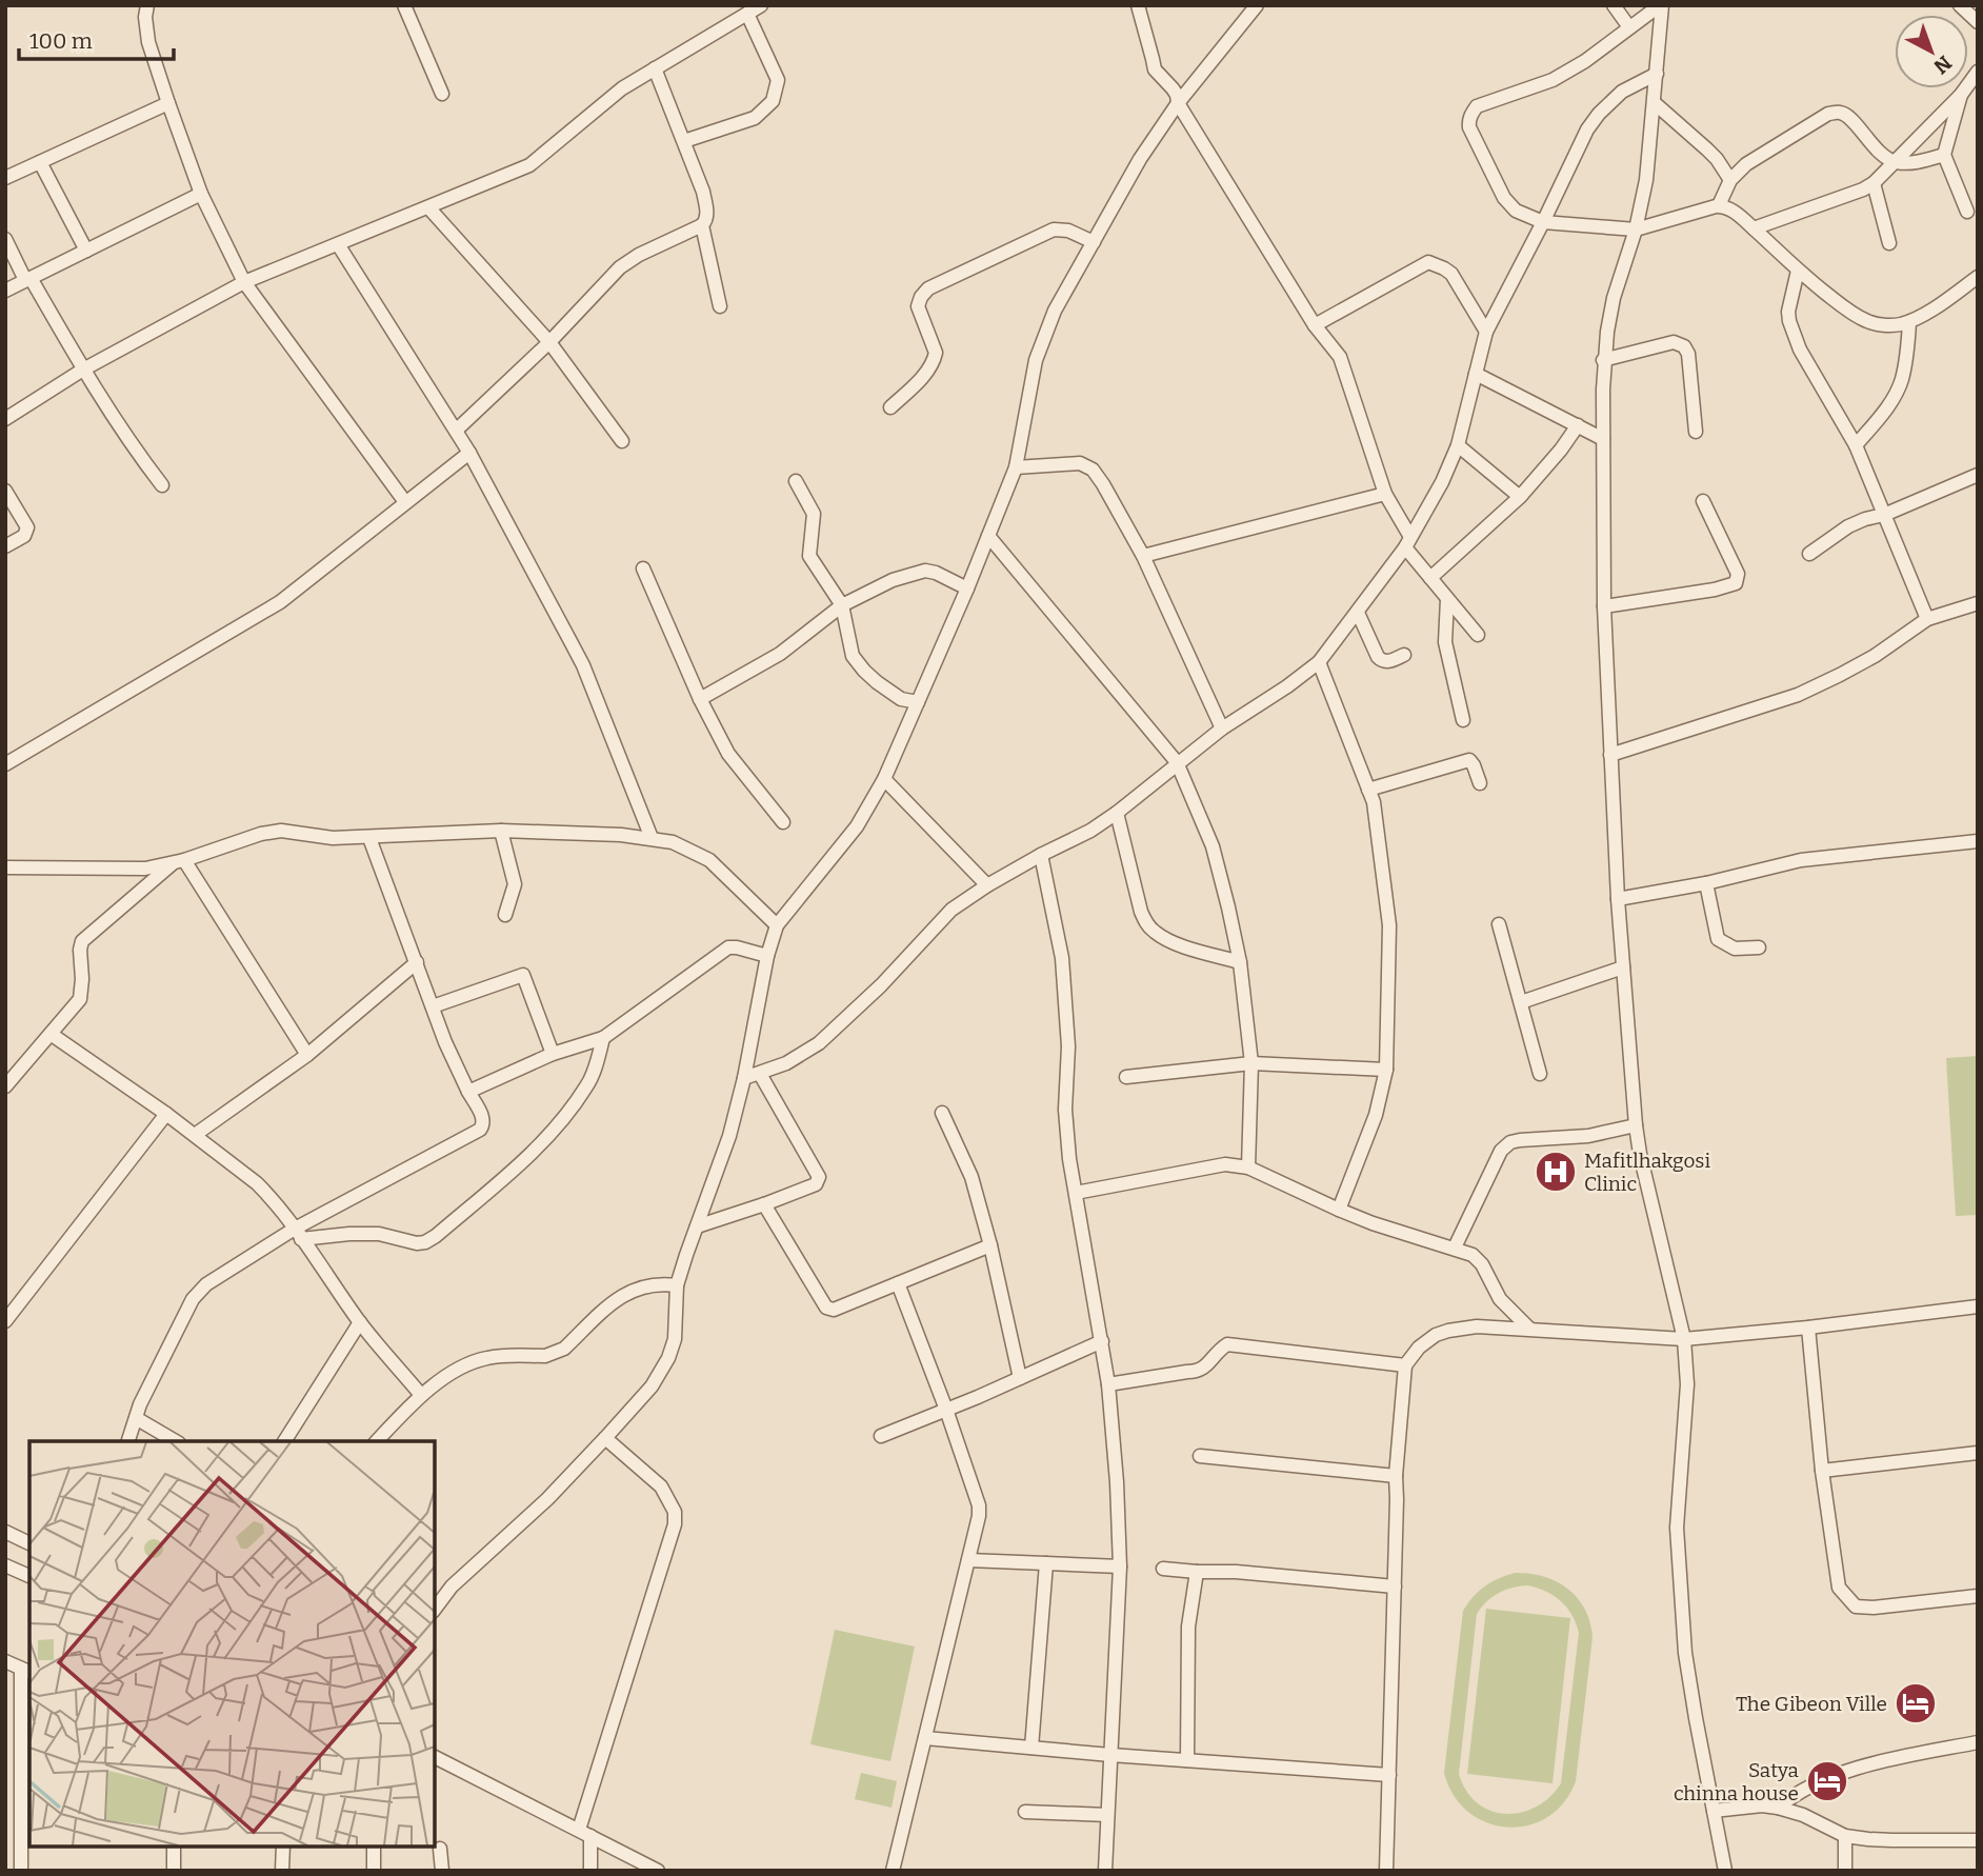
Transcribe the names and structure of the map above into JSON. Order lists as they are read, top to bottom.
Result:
{
  "places": {
    "hospital": ["Mafitlhakgosi Clinic"],
    "hotel": ["The Gibeon Ville", "Satya chinna house"]
  },
  "scale_bar": "100 m",
  "north": "bottom right"
}
